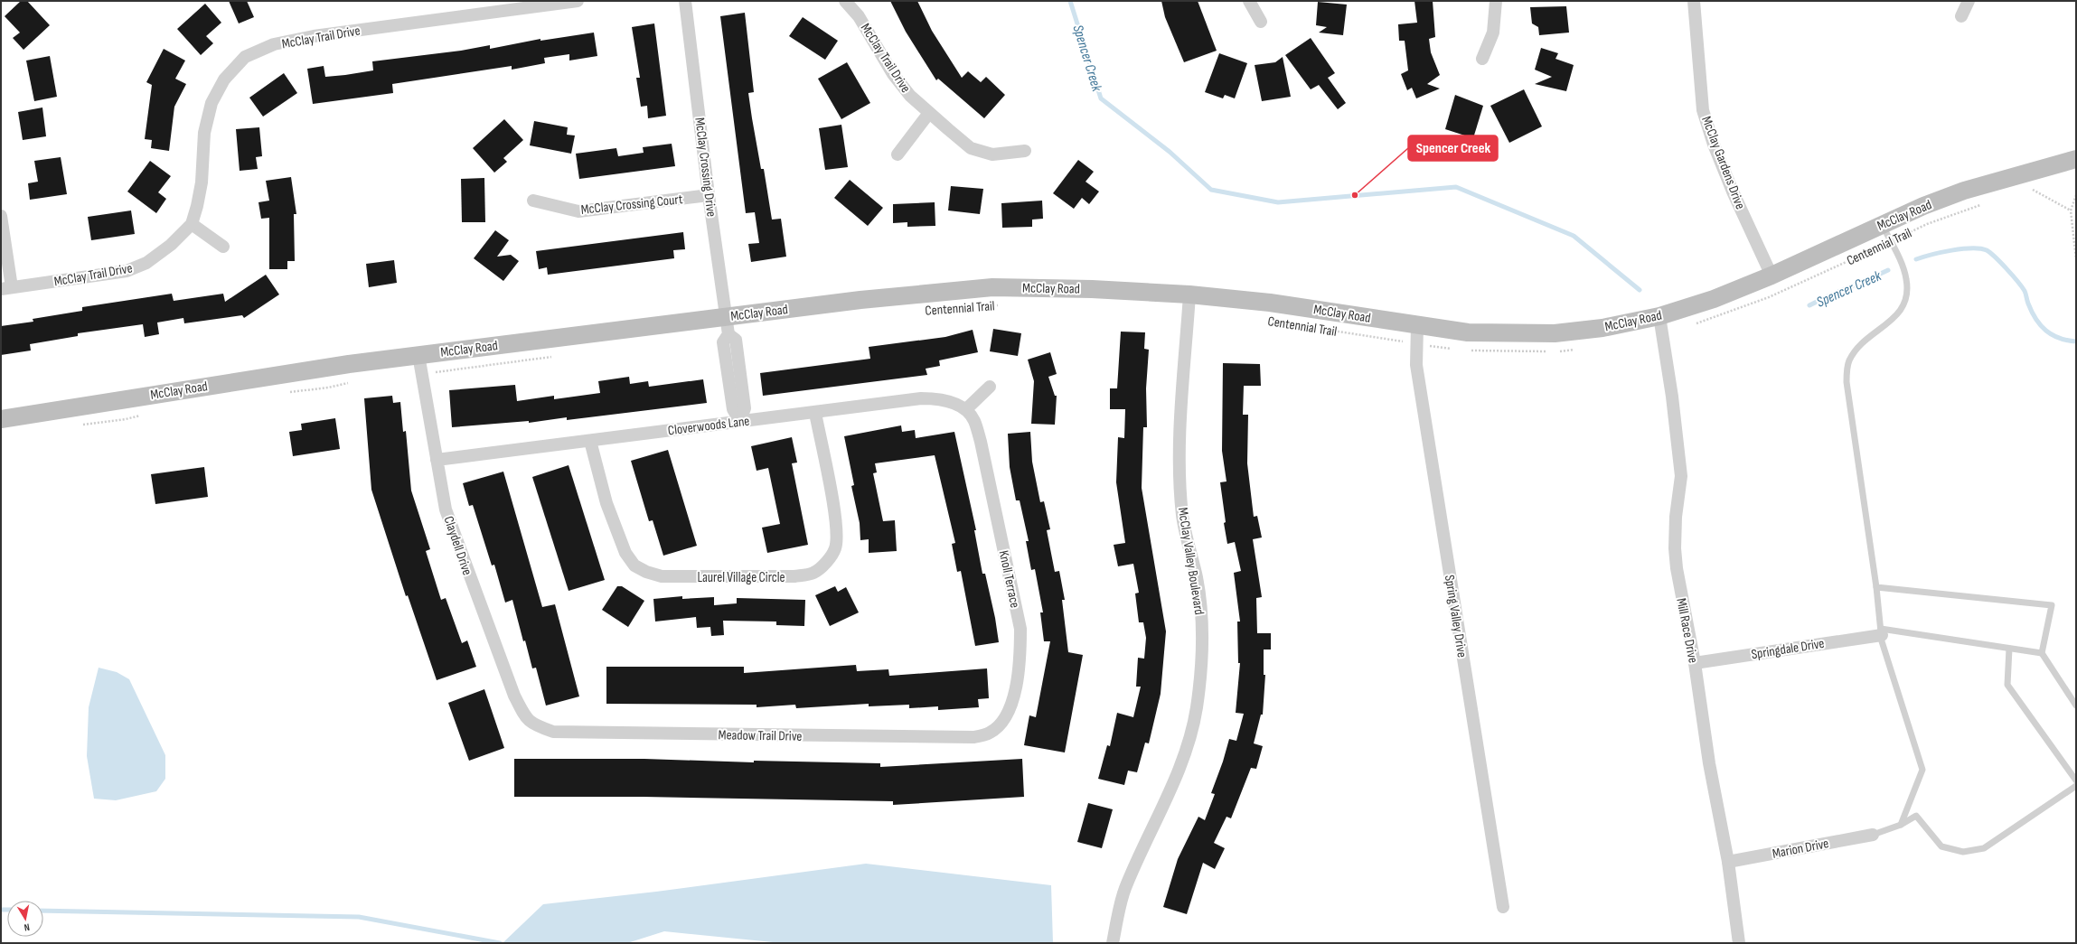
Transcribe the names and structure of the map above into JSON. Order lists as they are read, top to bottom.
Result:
{
  "streets": {
    "main road": ["McClay Road"],
    "street": [
      "McClay Trail Drive",
      "McClay Gardens Drive",
      "McClay Crossing Drive",
      "McClay Crossing Court",
      "Cloverwoods Lane",
      "Claydell Drive",
      "McClay Valley Boulevard",
      "Laurel Village Circle",
      "Knoll Terrace",
      "Spring Valley Drive",
      "Mill Race Drive",
      "Springdale Drive",
      "Meadow Trail Drive",
      "Marion Drive"
    ],
    "path": ["Centennial Trail"]
  },
  "crossings": [
    ["McClay Gardens Drive", "McClay Road"],
    ["McClay Crossing Drive", "McClay Crossing Court"],
    ["McClay Crossing Drive", "McClay Road"],
    ["McClay Crossing Drive", "Cloverwoods Lane"],
    ["McClay Road", "Claydell Drive"],
    ["McClay Road", "McClay Valley Boulevard"],
    ["McClay Road", "Spring Valley Drive"],
    ["McClay Road", "Mill Race Drive"],
    ["Cloverwoods Lane", "Claydell Drive"],
    ["Cloverwoods Lane", "Laurel Village Circle"],
    ["Cloverwoods Lane", "Knoll Terrace"],
    ["Claydell Drive", "Meadow Trail Drive"],
    ["Knoll Terrace", "Meadow Trail Drive"],
    ["Mill Race Drive", "Springdale Drive"],
    ["Mill Race Drive", "Marion Drive"]
  ],
  "water": ["Spencer Creek"],
  "places": ["Spencer Creek"],
  "north": "bottom"
}
